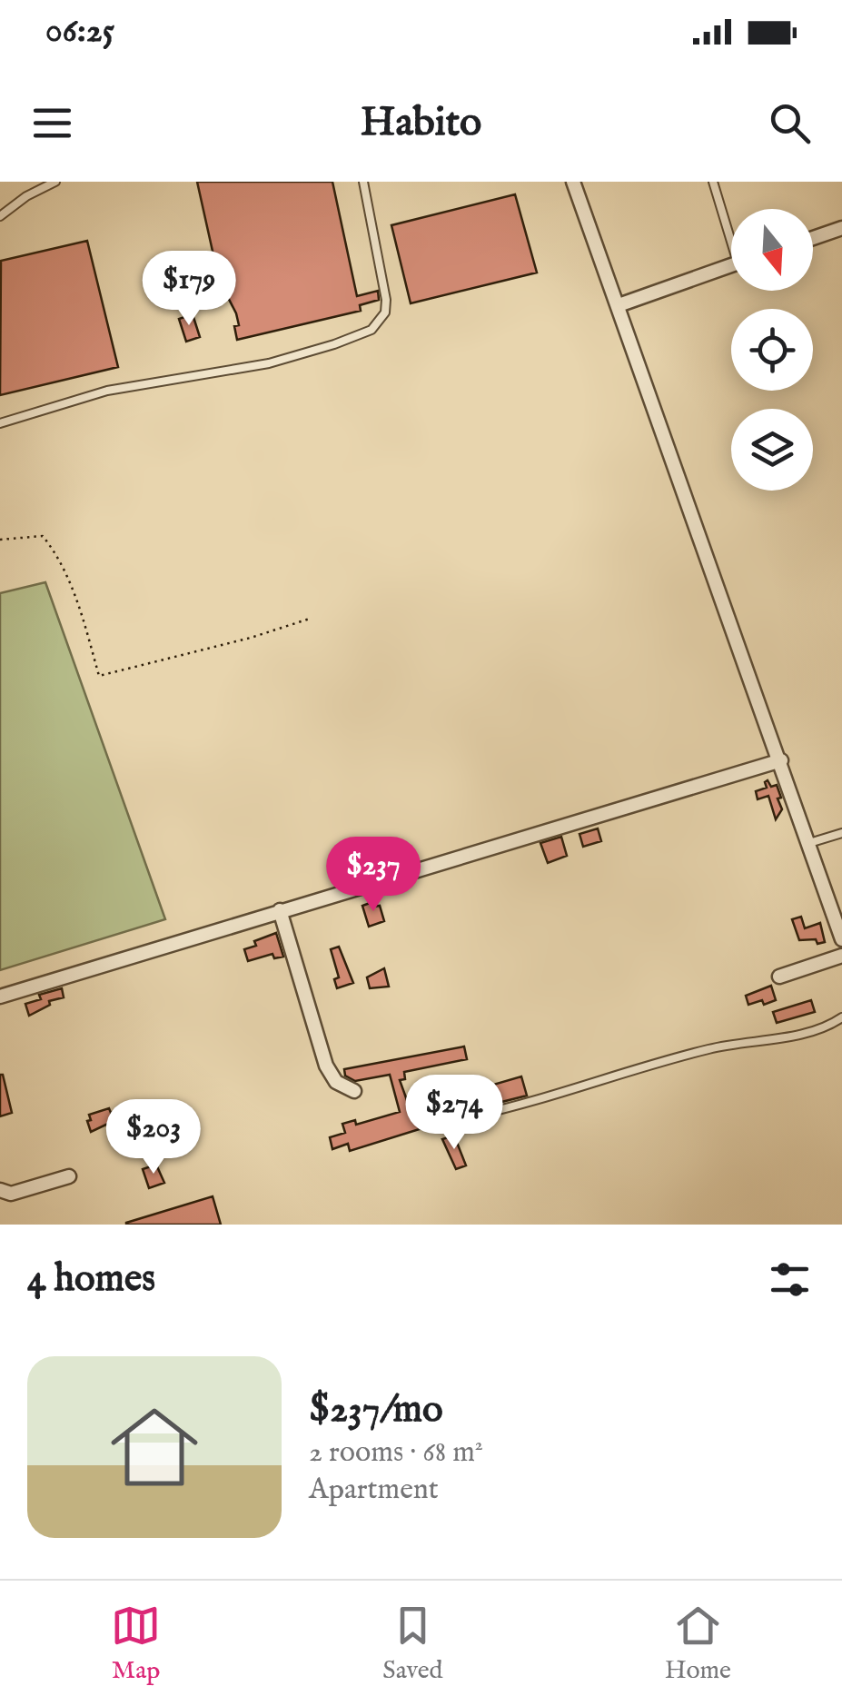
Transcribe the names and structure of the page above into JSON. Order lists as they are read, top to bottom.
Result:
{
  "north": "bottom",
  "page": {
    "status": "06:25",
    "header": "Habito",
    "price": [
      "$179",
      "$237",
      "$274",
      "$203"
    ],
    "heading": "4 homes",
    "list": [
      {
        "name": "$237/mo",
        "note": "2 rooms · 68 m² · Apartment"
      }
    ],
    "tabs": ["Map", "Saved", "Home"]
  }
}
